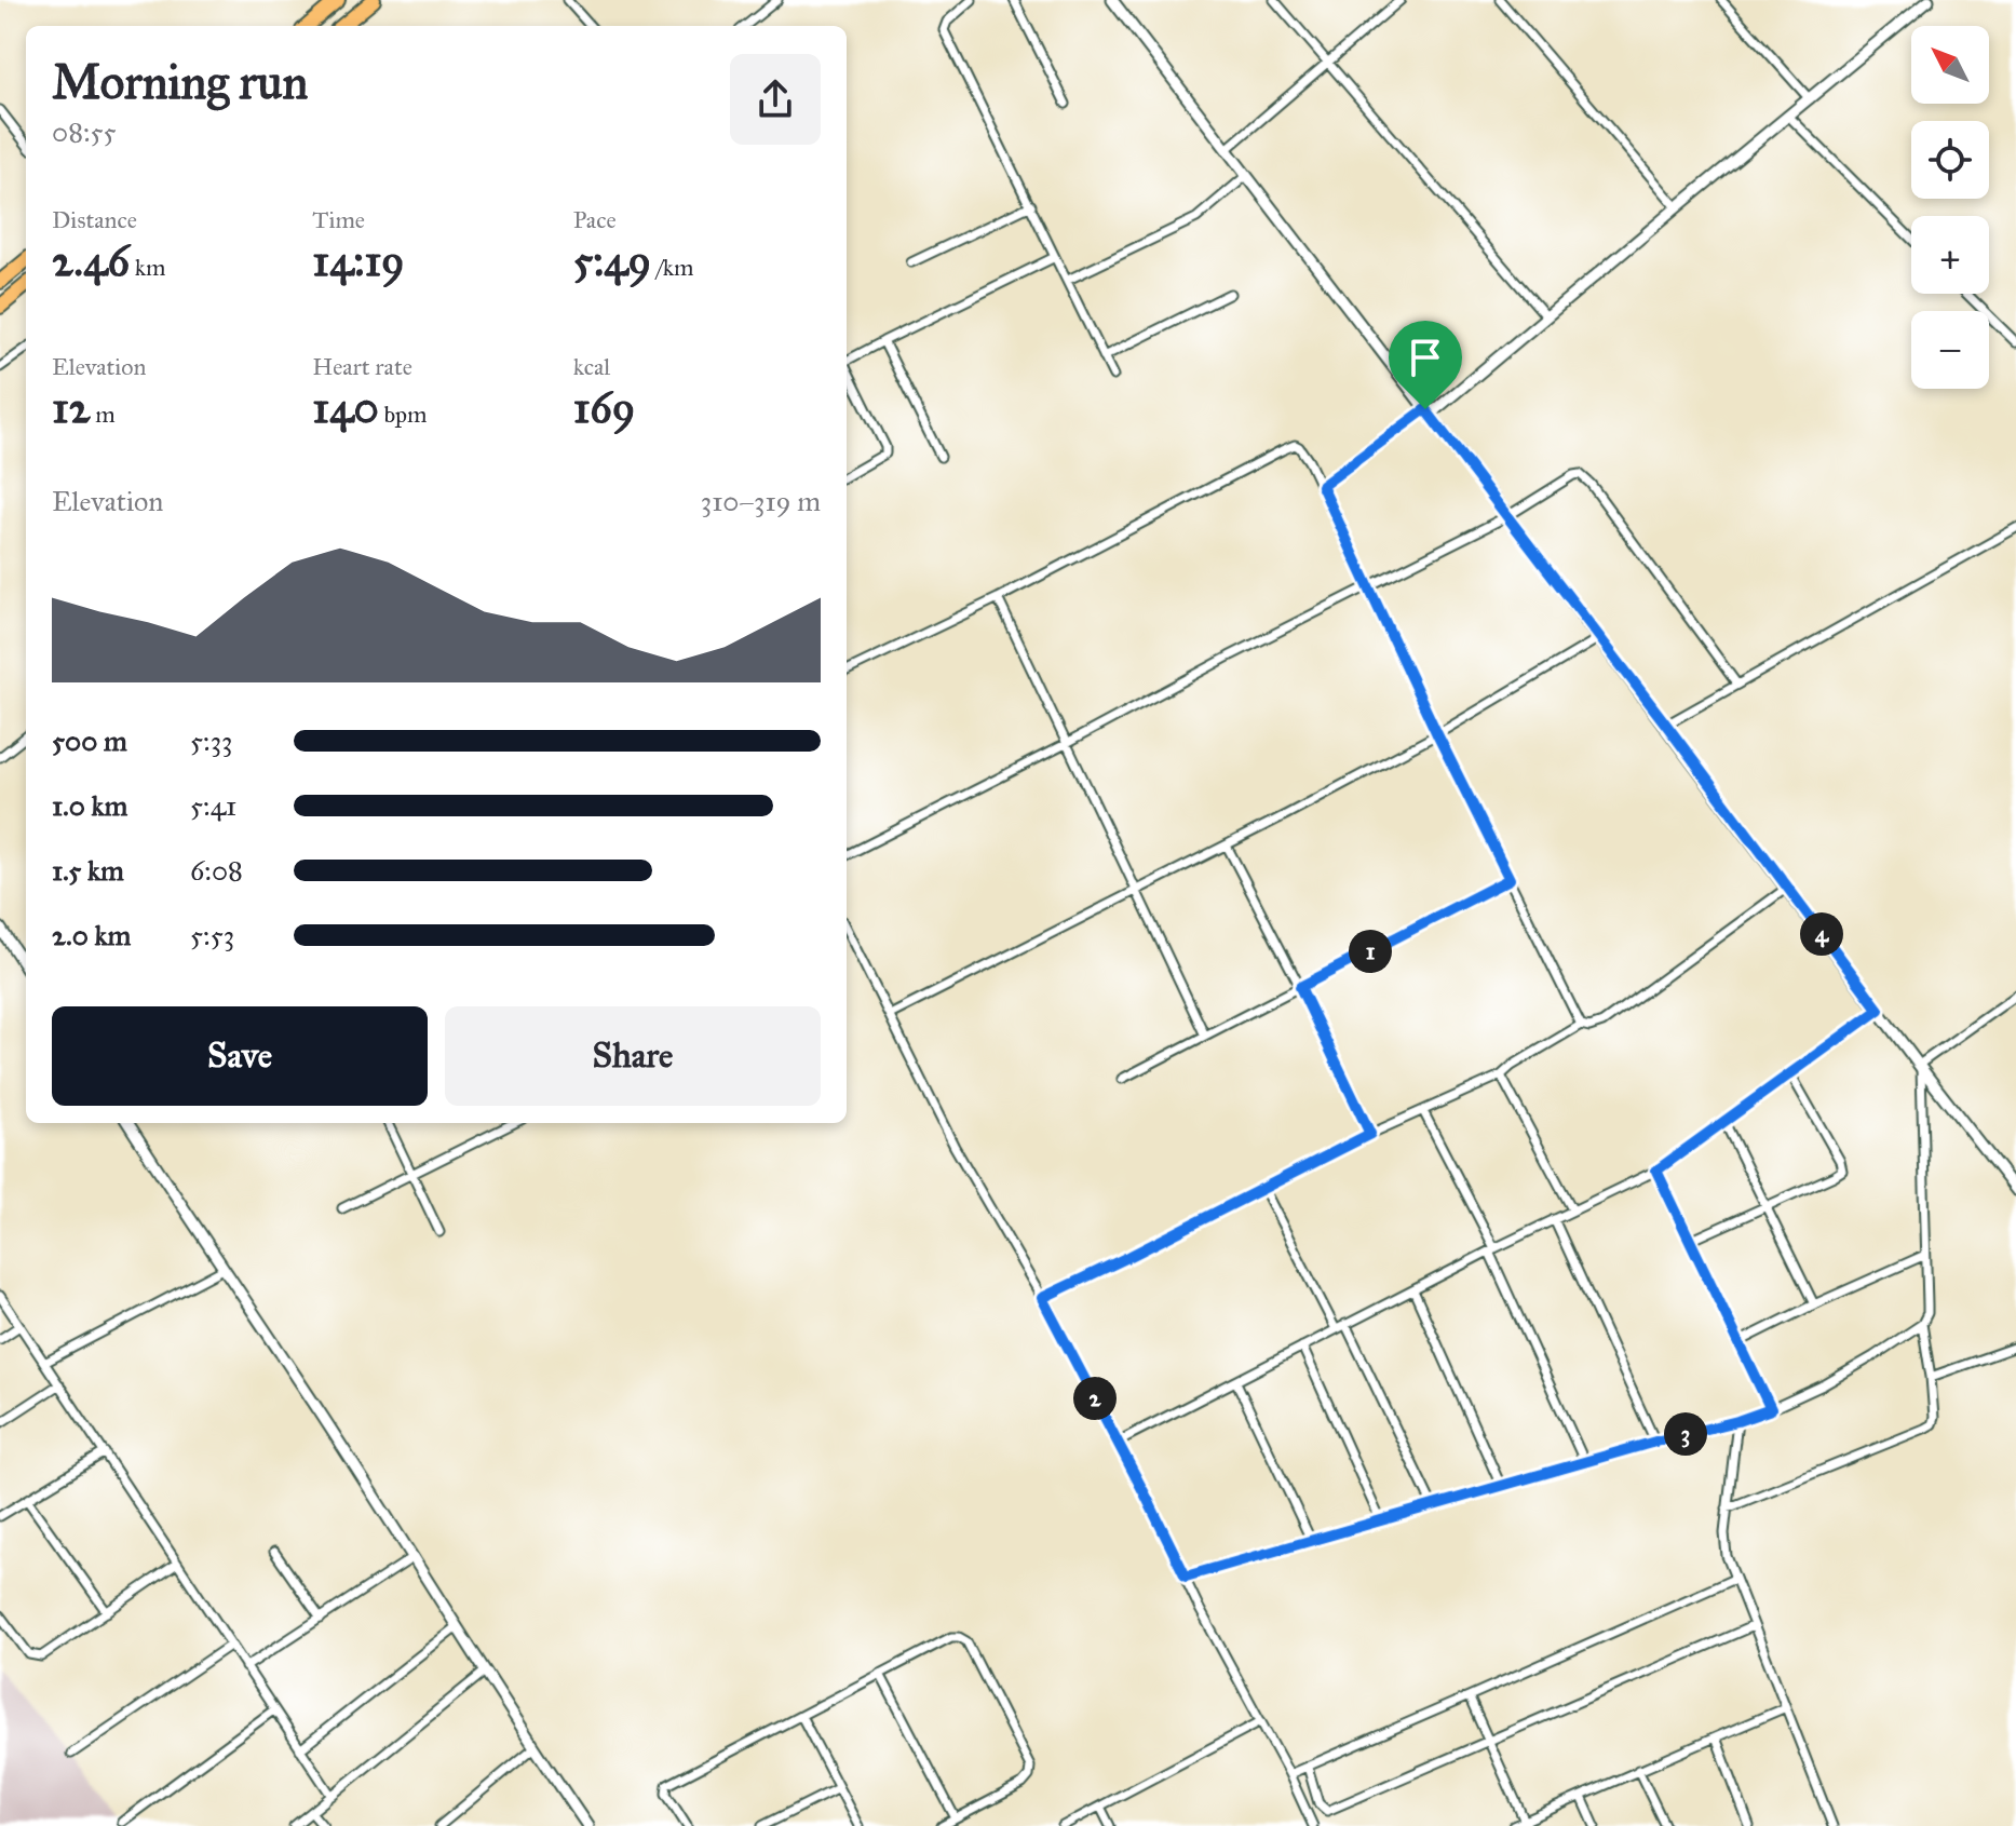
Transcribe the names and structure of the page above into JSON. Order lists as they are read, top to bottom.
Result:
{
  "north": "top left",
  "page": {
    "map_buttons": ["+", "−"],
    "heading": ["Morning run", "08:55"],
    "stats": [
      ["Distance", "2.46 km"],
      ["Time", "14:19"],
      ["Pace", "5:49 /km"],
      ["Elevation", "12 m"],
      ["Heart rate", "140 bpm"],
      ["kcal", "169"]
    ],
    "chart": ["Elevation", "310–319 m"],
    "list": [
      {
        "name": "500 m",
        "note": "5:33"
      },
      {
        "name": "1.0 km",
        "note": "5:41"
      },
      {
        "name": "1.5 km",
        "note": "6:08"
      },
      {
        "name": "2.0 km",
        "note": "5:53"
      }
    ],
    "pins": [
      "4",
      "1",
      "2",
      "3"
    ],
    "buttons": ["Save", "Share"]
  }
}
